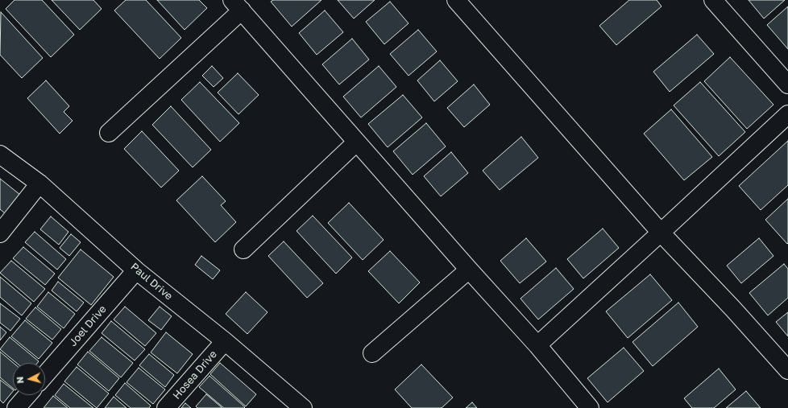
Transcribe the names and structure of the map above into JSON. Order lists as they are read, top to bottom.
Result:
{
  "streets": {
    "street": ["Paul Drive", "Joel Drive", "Hosea Drive"]
  },
  "crossings": [
    ["Paul Drive", "Joel Drive"],
    ["Paul Drive", "Hosea Drive"]
  ],
  "north": "left"
}
